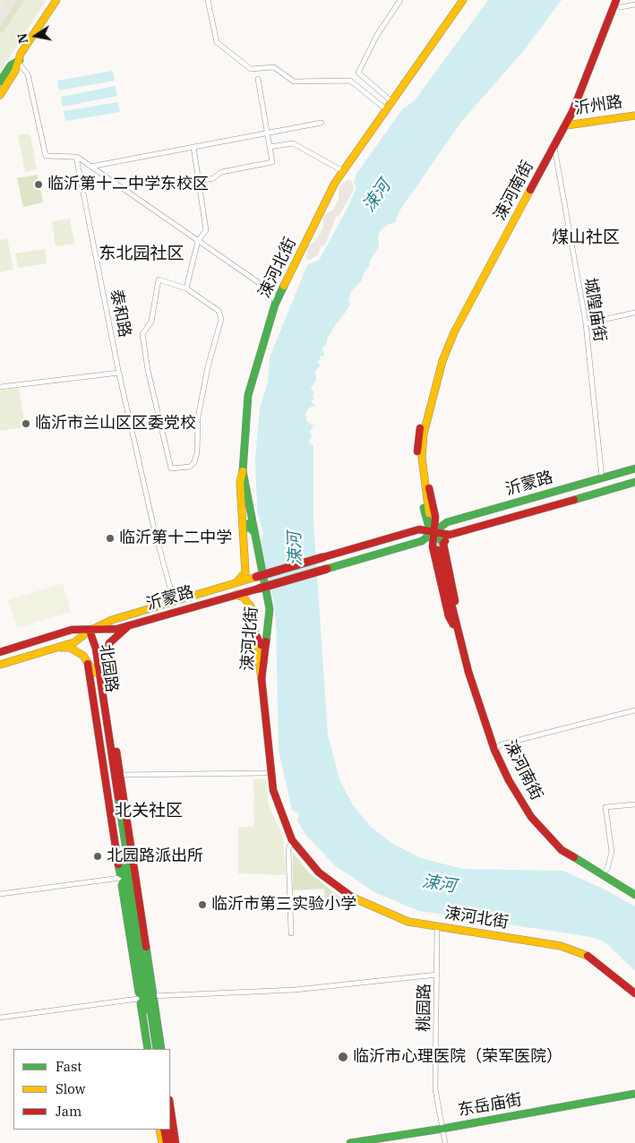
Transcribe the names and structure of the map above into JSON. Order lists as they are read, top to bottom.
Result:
{
  "streets": {
    "main road": [
      "沂州路",
      "涑河南街",
      "涑河北街",
      "沂蒙路",
      "北园路",
      "东岳庙街"
    ],
    "street": ["城隍庙街", "泰和路", "桃园路"]
  },
  "crossings": [
    ["沂州路", "涑河南街"],
    ["涑河南街", "城隍庙街"],
    ["涑河北街", "桃园路"],
    ["城隍庙街", "沂蒙路"],
    ["泰和路", "沂蒙路"],
    ["沂蒙路", "北园路"],
    ["桃园路", "东岳庙街"]
  ],
  "districts": ["煤山社区", "东北园社区", "北关社区"],
  "water": ["涑河"],
  "places": [
    "临沂第十二中学东校区",
    "临沂市兰山区区委党校",
    "临沂第十二中学",
    "北园路派出所",
    "临沂市第三实验小学",
    "临沂市心理医院（荣军医院）"
  ],
  "legend": ["Fast", "Slow", "Jam"],
  "north": "left"
}
